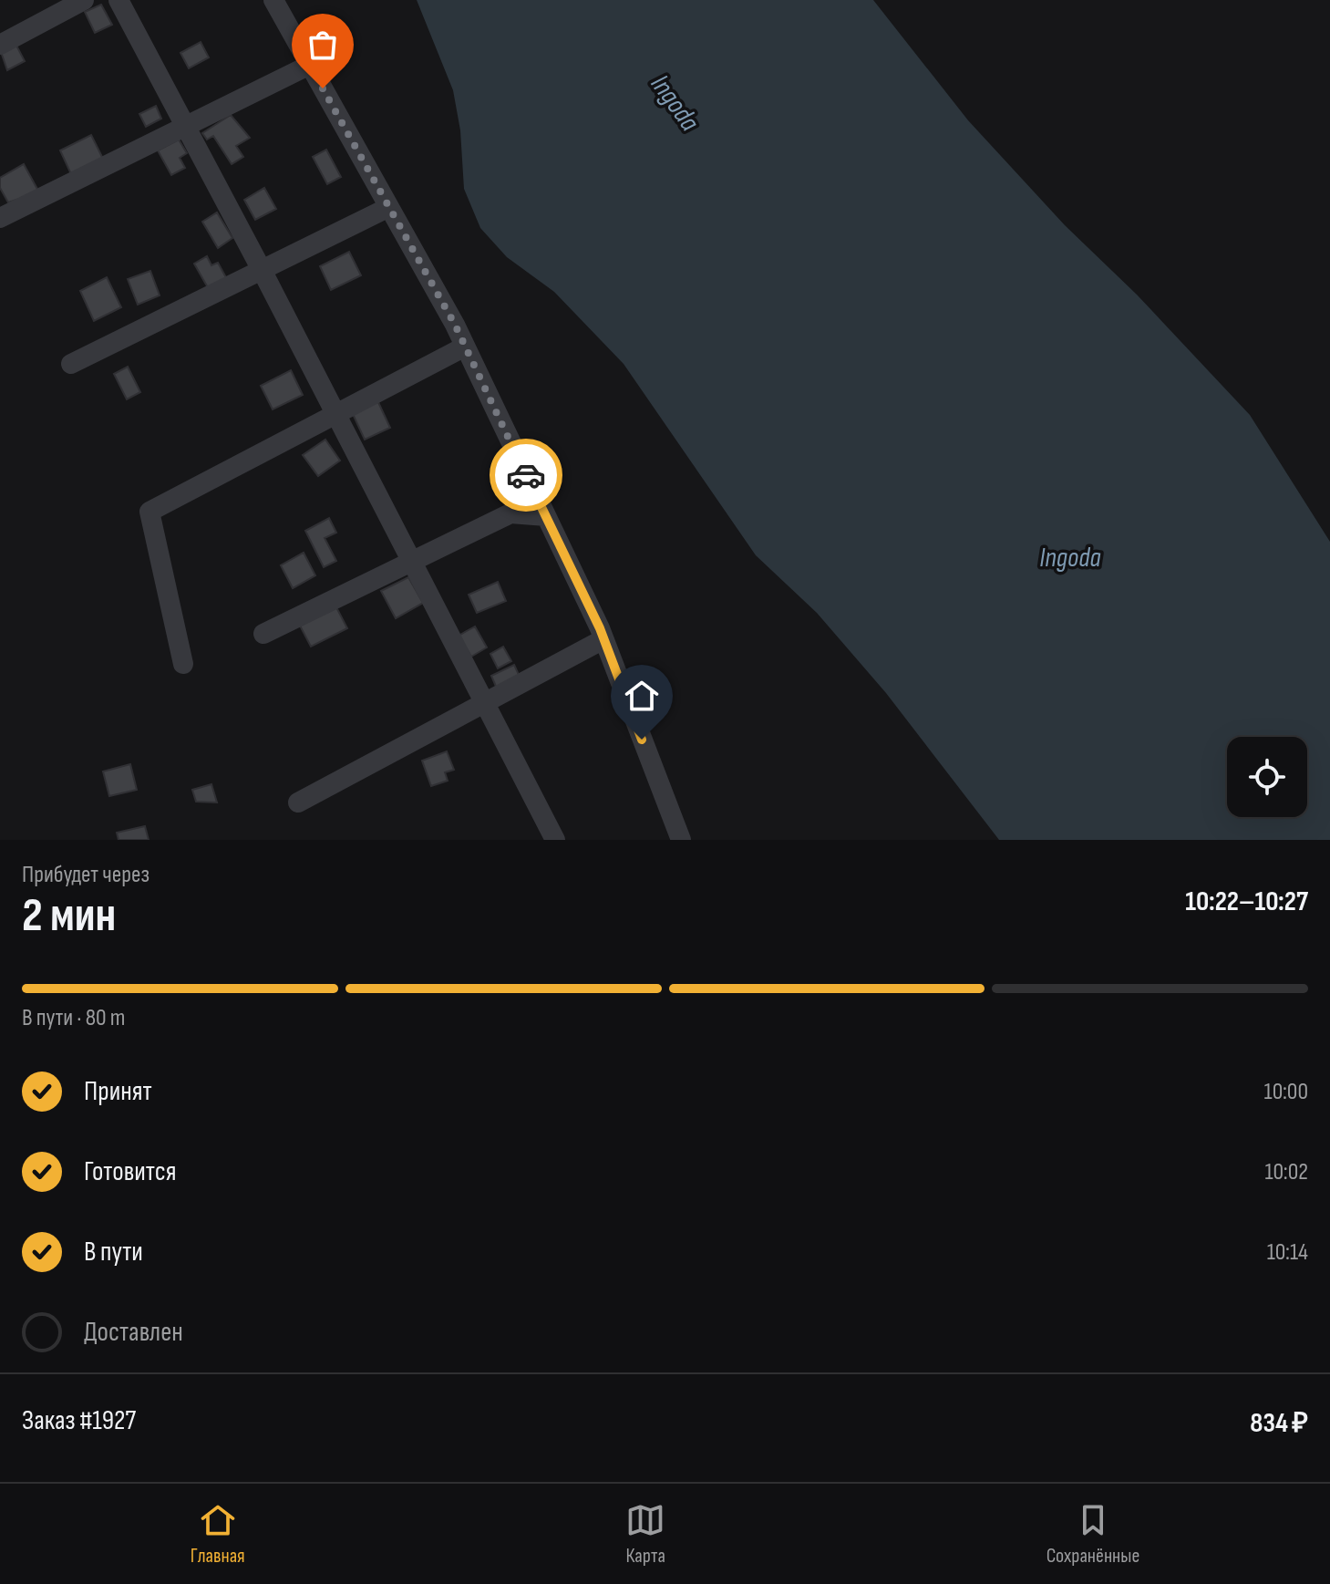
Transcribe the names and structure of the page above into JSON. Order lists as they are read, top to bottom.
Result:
{
  "water": ["Ingoda"],
  "page": {
    "heading": ["2 мин", "Прибудет через", "10:22–10:27"],
    "panel": ["Заказ #1927", "834 ₽"],
    "bar": "В пути · 80 m",
    "list": [
      ["Принят", "10:00"],
      ["Готовится", "10:02"],
      ["В пути", "10:14"],
      "Доставлен"
    ],
    "tabs": ["Главная", "Карта", "Сохранённые"]
  }
}
